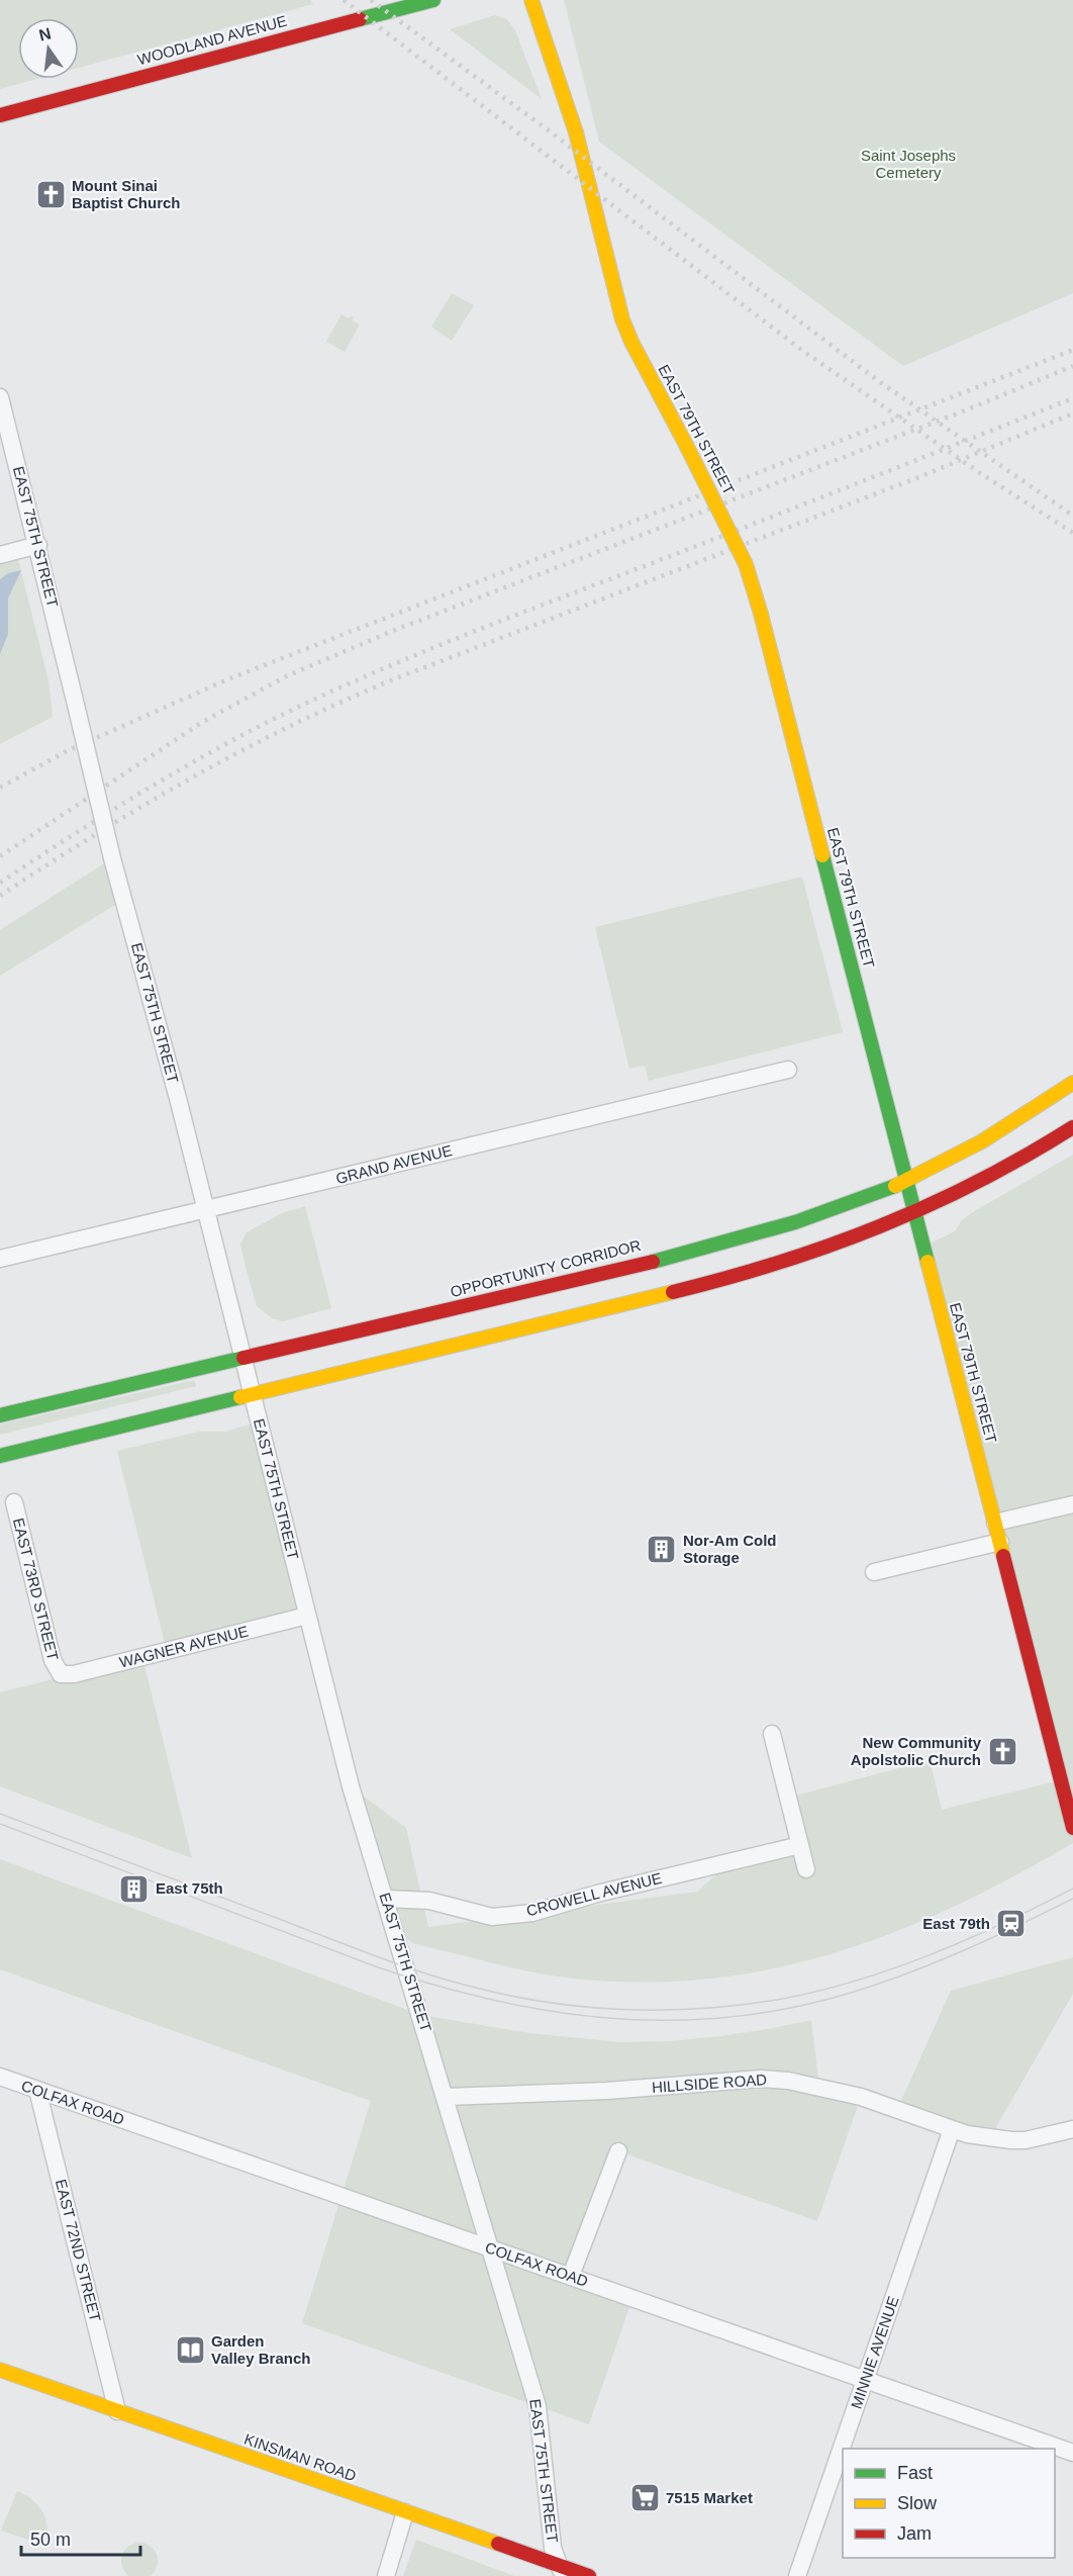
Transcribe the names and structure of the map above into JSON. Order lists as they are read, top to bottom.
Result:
{
  "streets": {
    "main road": [
      "WOODLAND AVENUE",
      "EAST 79TH STREET",
      "OPPORTUNITY CORRIDOR",
      "KINSMAN ROAD"
    ],
    "street": [
      "EAST 75TH STREET",
      "GRAND AVENUE",
      "EAST 73RD STREET",
      "WAGNER AVENUE",
      "CROWELL AVENUE",
      "HILLSIDE ROAD",
      "COLFAX ROAD",
      "EAST 72ND STREET",
      "MINNIE AVENUE"
    ]
  },
  "crossings": [
    ["EAST 79TH STREET", "OPPORTUNITY CORRIDOR"],
    ["EAST 75TH STREET", "GRAND AVENUE"],
    ["EAST 75TH STREET", "OPPORTUNITY CORRIDOR"],
    ["EAST 75TH STREET", "WAGNER AVENUE"],
    ["EAST 75TH STREET", "CROWELL AVENUE"],
    ["EAST 75TH STREET", "HILLSIDE ROAD"],
    ["EAST 75TH STREET", "COLFAX ROAD"],
    ["EAST 75TH STREET", "KINSMAN ROAD"],
    ["EAST 73RD STREET", "WAGNER AVENUE"],
    ["HILLSIDE ROAD", "MINNIE AVENUE"],
    ["COLFAX ROAD", "EAST 72ND STREET"],
    ["COLFAX ROAD", "MINNIE AVENUE"],
    ["EAST 72ND STREET", "KINSMAN ROAD"]
  ],
  "parks": ["Saint Josephs Cemetery"],
  "places": {
    "church": ["Mount Sinai Baptist Church", "New Community Apolstolic Church"],
    "building": ["Nor-Am Cold Storage", "East 75th"],
    "station": ["East 79th"],
    "library": ["Garden Valley Branch"],
    "supermarket": ["7515 Market"]
  },
  "legend": ["Fast", "Slow", "Jam"],
  "scale_bar": "50 m",
  "north": "top"
}
